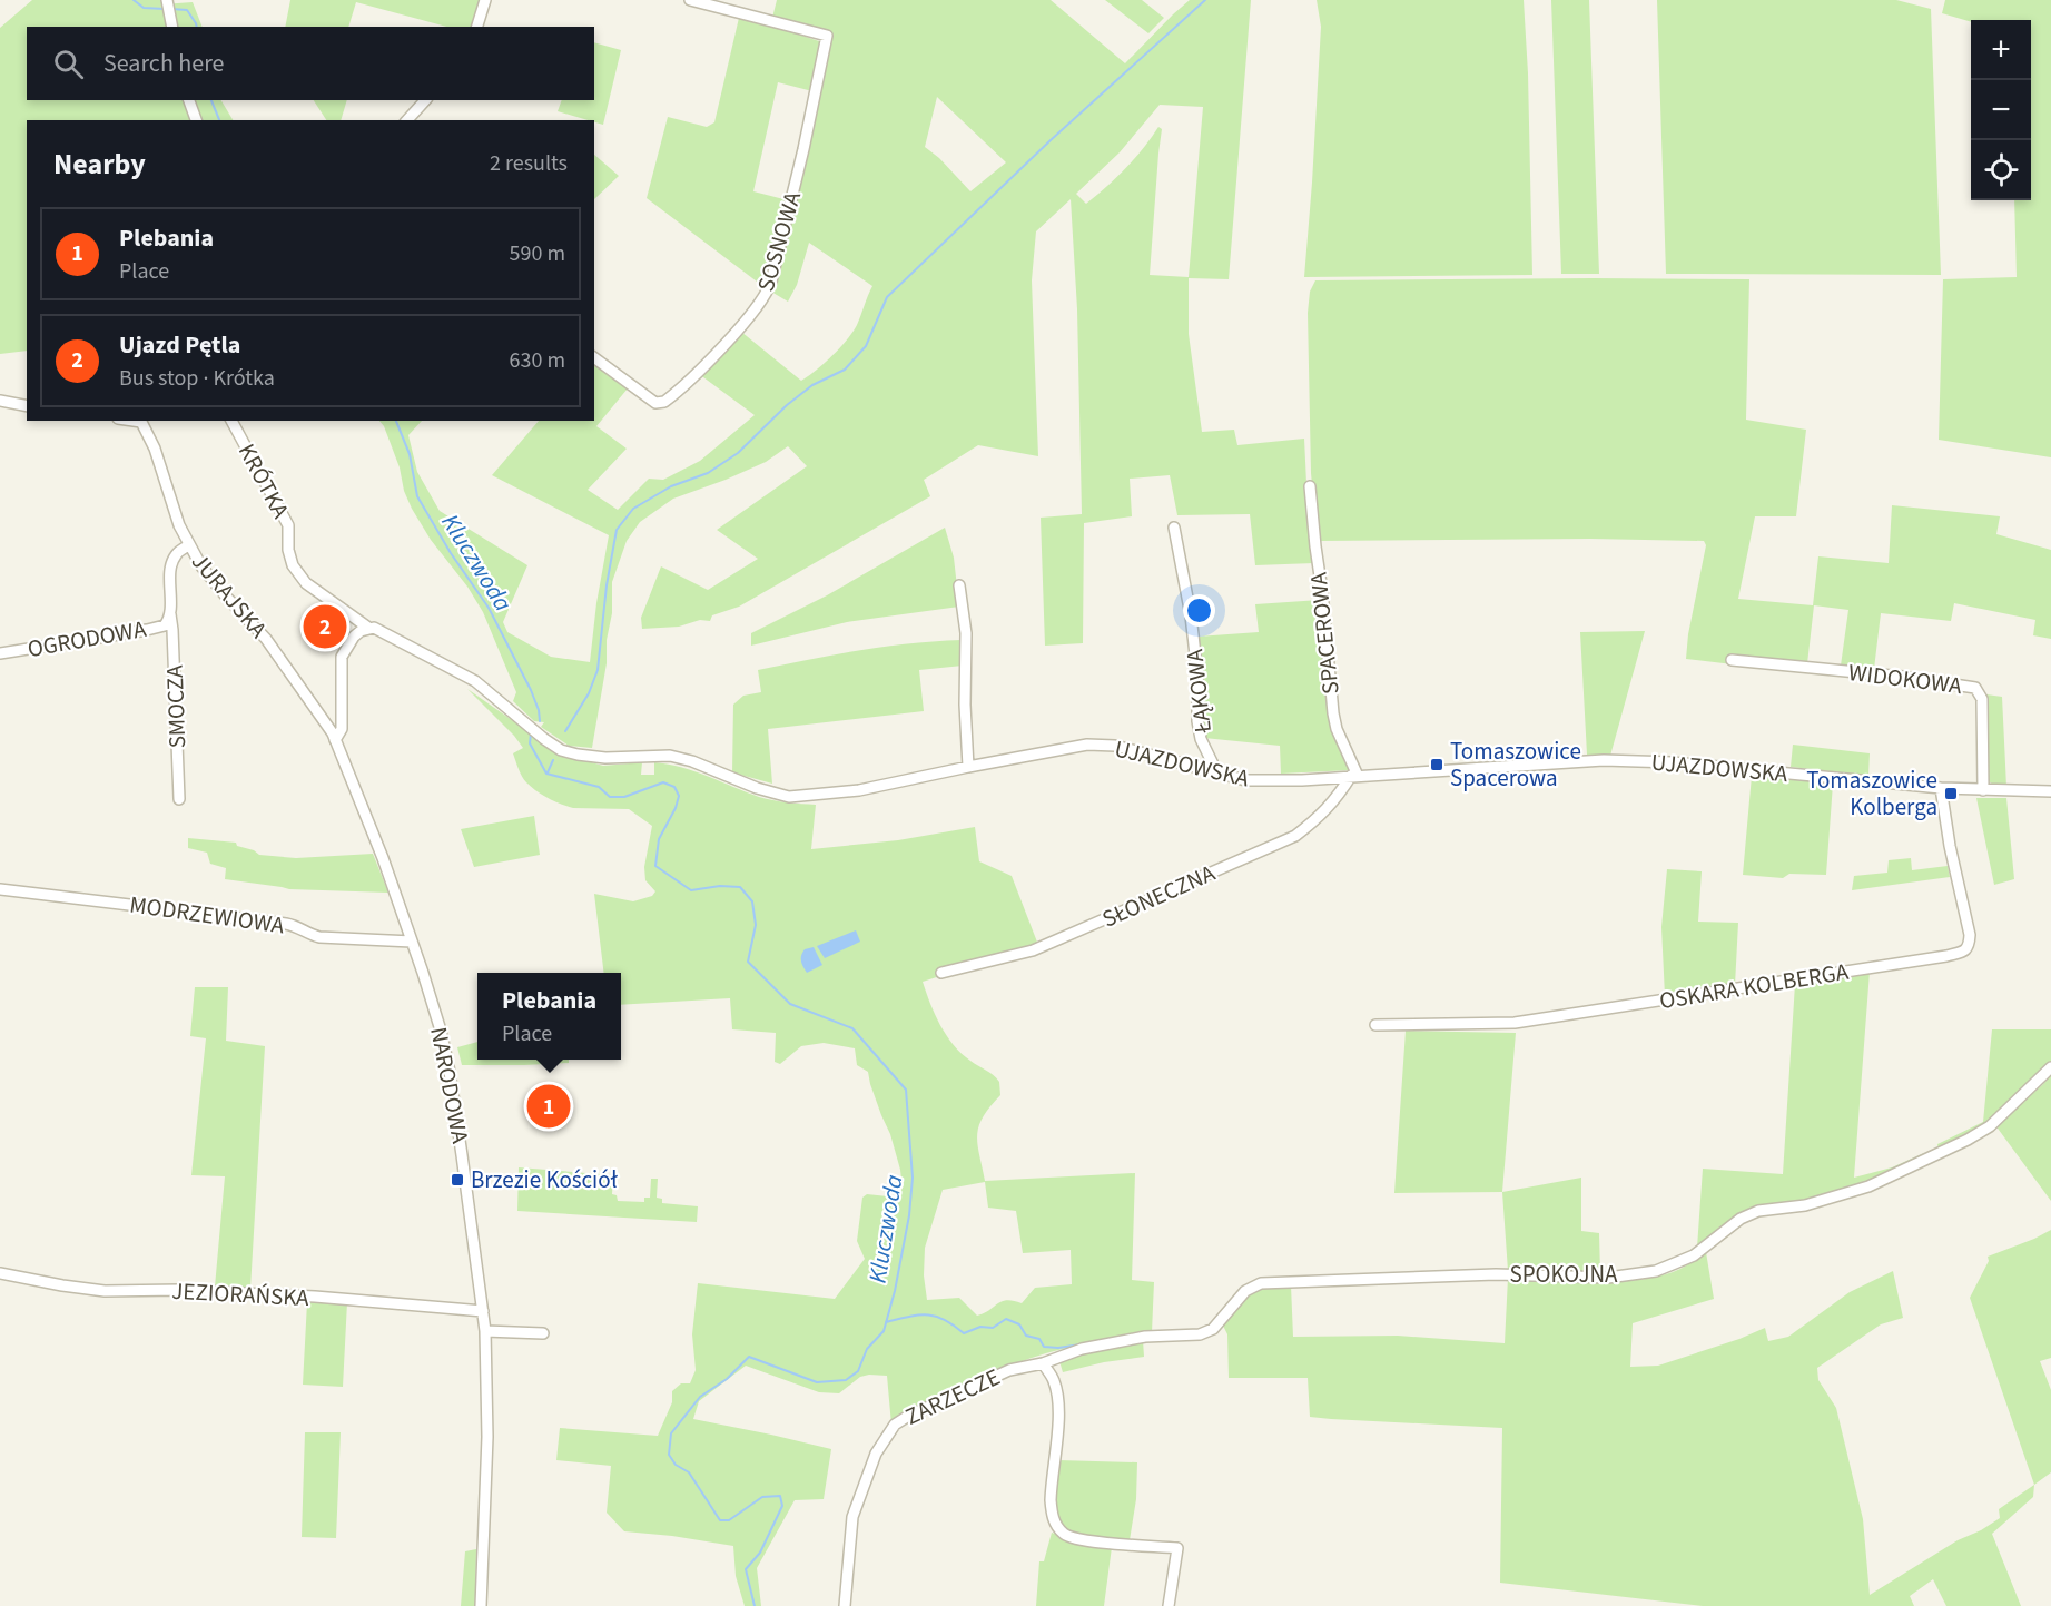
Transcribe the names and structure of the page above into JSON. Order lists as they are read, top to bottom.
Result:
{
  "streets": {
    "street": [
      "SOSNOWA",
      "KRÓTKA",
      "JURAJSKA",
      "SPACEROWA",
      "OGRODOWA",
      "WIDOKOWA",
      "ŁĄKOWA",
      "SMOCZA",
      "UJAZDOWSKA",
      "SŁONECZNA",
      "MODRZEWIOWA",
      "OSKARA KOLBERGA",
      "NARODOWA",
      "SPOKOJNA",
      "JEZIORAŃSKA",
      "ZARZECZE"
    ]
  },
  "crossings": [
    ["KRÓTKA", "UJAZDOWSKA"],
    ["JURAJSKA", "OGRODOWA"],
    ["JURAJSKA", "NARODOWA"],
    ["SPACEROWA", "UJAZDOWSKA"],
    ["SPACEROWA", "SŁONECZNA"],
    ["OGRODOWA", "SMOCZA"],
    ["WIDOKOWA", "UJAZDOWSKA"],
    ["ŁĄKOWA", "UJAZDOWSKA"],
    ["UJAZDOWSKA", "SŁONECZNA"],
    ["UJAZDOWSKA", "OSKARA KOLBERGA"],
    ["MODRZEWIOWA", "NARODOWA"],
    ["NARODOWA", "JEZIORAŃSKA"],
    ["SPOKOJNA", "ZARZECZE"]
  ],
  "water": ["Kluczwoda"],
  "places": {
    "transit": ["Tomaszowice Spacerowa", "Tomaszowice Kolberga", "Brzezie Kościół"]
  },
  "page": {
    "map_buttons": ["+", "−"],
    "search": "Search here",
    "heading": ["Nearby", "2 results"],
    "list": [
      {
        "mark": "1",
        "name": "Plebania",
        "note": "Place",
        "value": "590 m"
      },
      {
        "mark": "2",
        "name": "Ujazd Pętla",
        "note": "Bus stop · Krótka",
        "value": "630 m"
      }
    ],
    "pins": ["2", "1"],
    "popup": ["Plebania", "Place"]
  }
}
